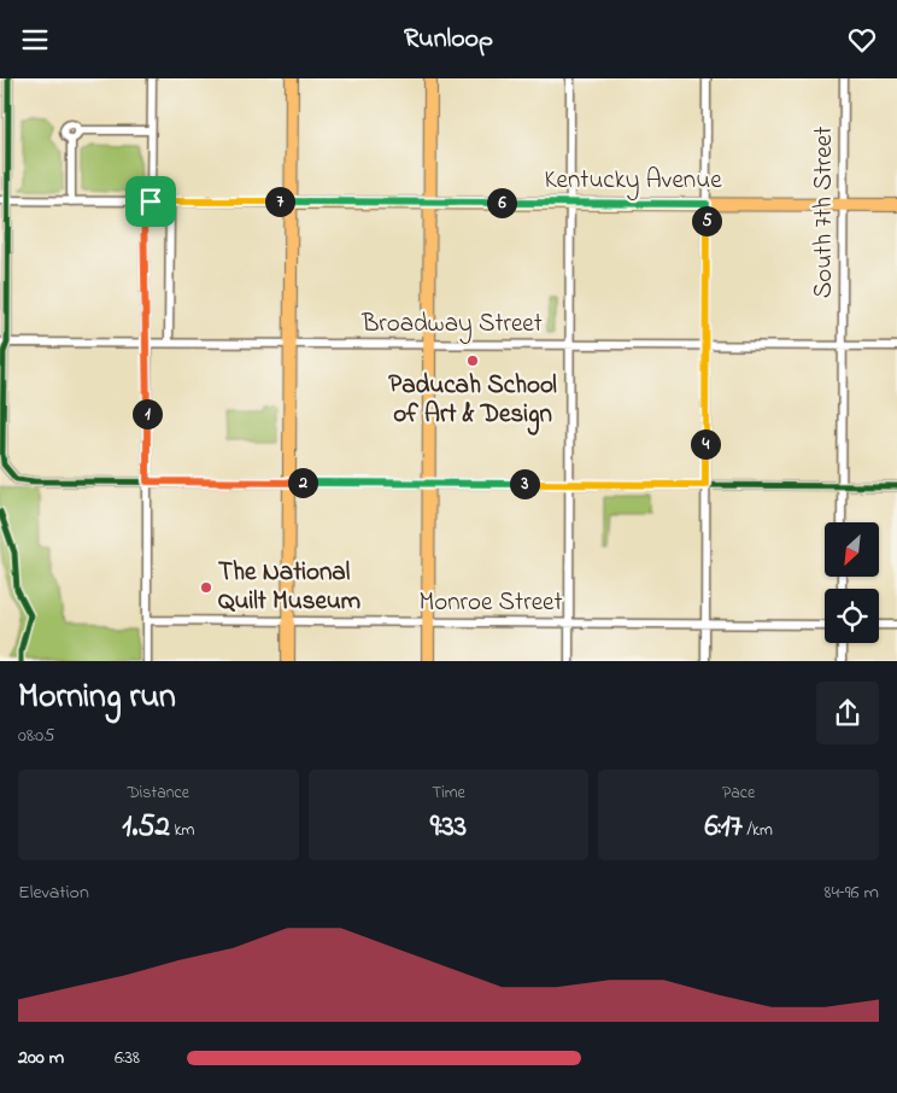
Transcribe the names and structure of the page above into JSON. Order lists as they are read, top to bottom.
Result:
{
  "streets": {
    "main road": ["Kentucky Avenue"],
    "street": ["South 7th Street", "Broadway Street", "Monroe Street"]
  },
  "crossings": [
    ["Kentucky Avenue", "South 7th Street"],
    ["South 7th Street", "Broadway Street"]
  ],
  "places": ["Paducah School of Art & Design", "The National Quilt Museum"],
  "north": "bottom left",
  "page": {
    "header": "Runloop",
    "pins": [
      "7",
      "6",
      "5",
      "1",
      "4",
      "2",
      "3"
    ],
    "heading": ["Morning run", "08:05"],
    "stats": [
      ["Distance", "1.52 km"],
      ["Time", "9:33"],
      ["Pace", "6:17 /km"]
    ],
    "chart": ["Elevation", "84–96 m"],
    "list": [
      {
        "name": "200 m",
        "note": "6:38"
      }
    ]
  }
}
